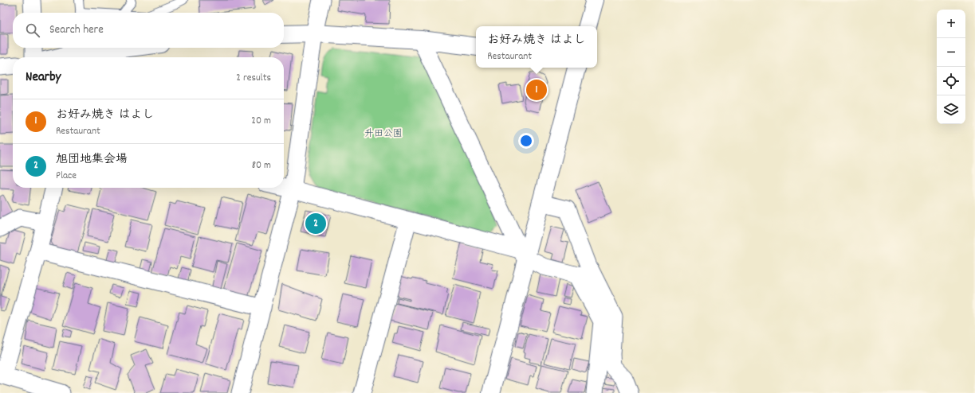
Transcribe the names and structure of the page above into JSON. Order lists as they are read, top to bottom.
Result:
{
  "parks": ["升田公園"],
  "page": {
    "map_buttons": ["+", "−"],
    "search": "Search here",
    "popup": ["お好み焼き はよし", "Restaurant"],
    "heading": ["Nearby", "2 results"],
    "pins": ["1", "2"],
    "list": [
      {
        "mark": "1",
        "name": "お好み焼き はよし",
        "note": "Restaurant",
        "value": "20 m"
      },
      {
        "mark": "2",
        "name": "旭団地集会場",
        "note": "Place",
        "value": "80 m"
      }
    ]
  }
}
